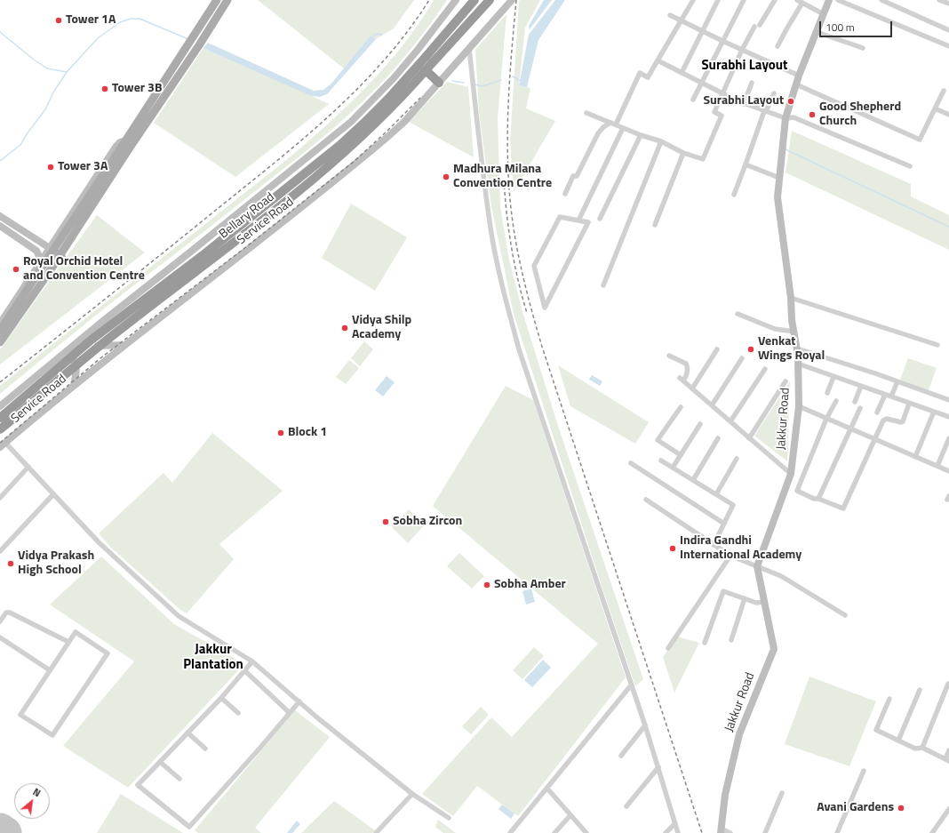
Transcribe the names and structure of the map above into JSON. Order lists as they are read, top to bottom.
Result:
{
  "streets": {
    "highway": ["Bellary Road"],
    "street": ["Service Road", "Jakkur Road"]
  },
  "districts": ["Surabhi Layout", "Jakkur Plantation"],
  "places": [
    "Tower 1A",
    "Tower 3B",
    "Surabhi Layout",
    "Good Shepherd Church",
    "Tower 3A",
    "Madhura Milana Convention Centre",
    "Royal Orchid Hotel and Convention Centre",
    "Vidya Shilp Academy",
    "Venkat Wings Royal",
    "Block 1",
    "Sobha Zircon",
    "Indira Gandhi International Academy",
    "Vidya Prakash High School",
    "Sobha Amber",
    "Avani Gardens"
  ],
  "scale_bar": "100 m",
  "north": "top right"
}
